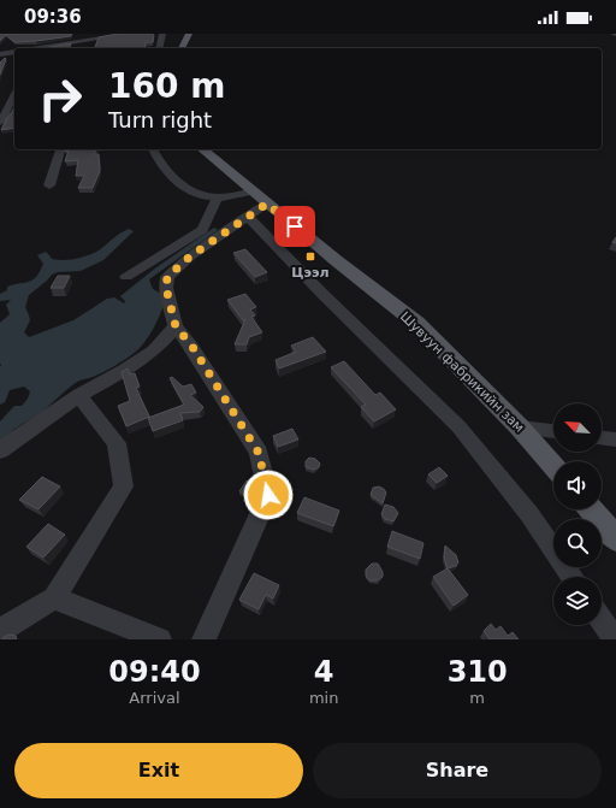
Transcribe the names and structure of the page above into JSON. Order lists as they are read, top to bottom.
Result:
{
  "streets": {
    "main road": ["Шувуун фабрикийн зам"]
  },
  "places": {
    "transit": ["Цээл"]
  },
  "north": "top left",
  "page": {
    "status": "09:36",
    "turn": ["160 m", "Turn right"],
    "eta": [
      "09:40",
      "Arrival",
      "4",
      "min",
      "310",
      "m"
    ],
    "buttons": ["Exit", "Share"]
  }
}
